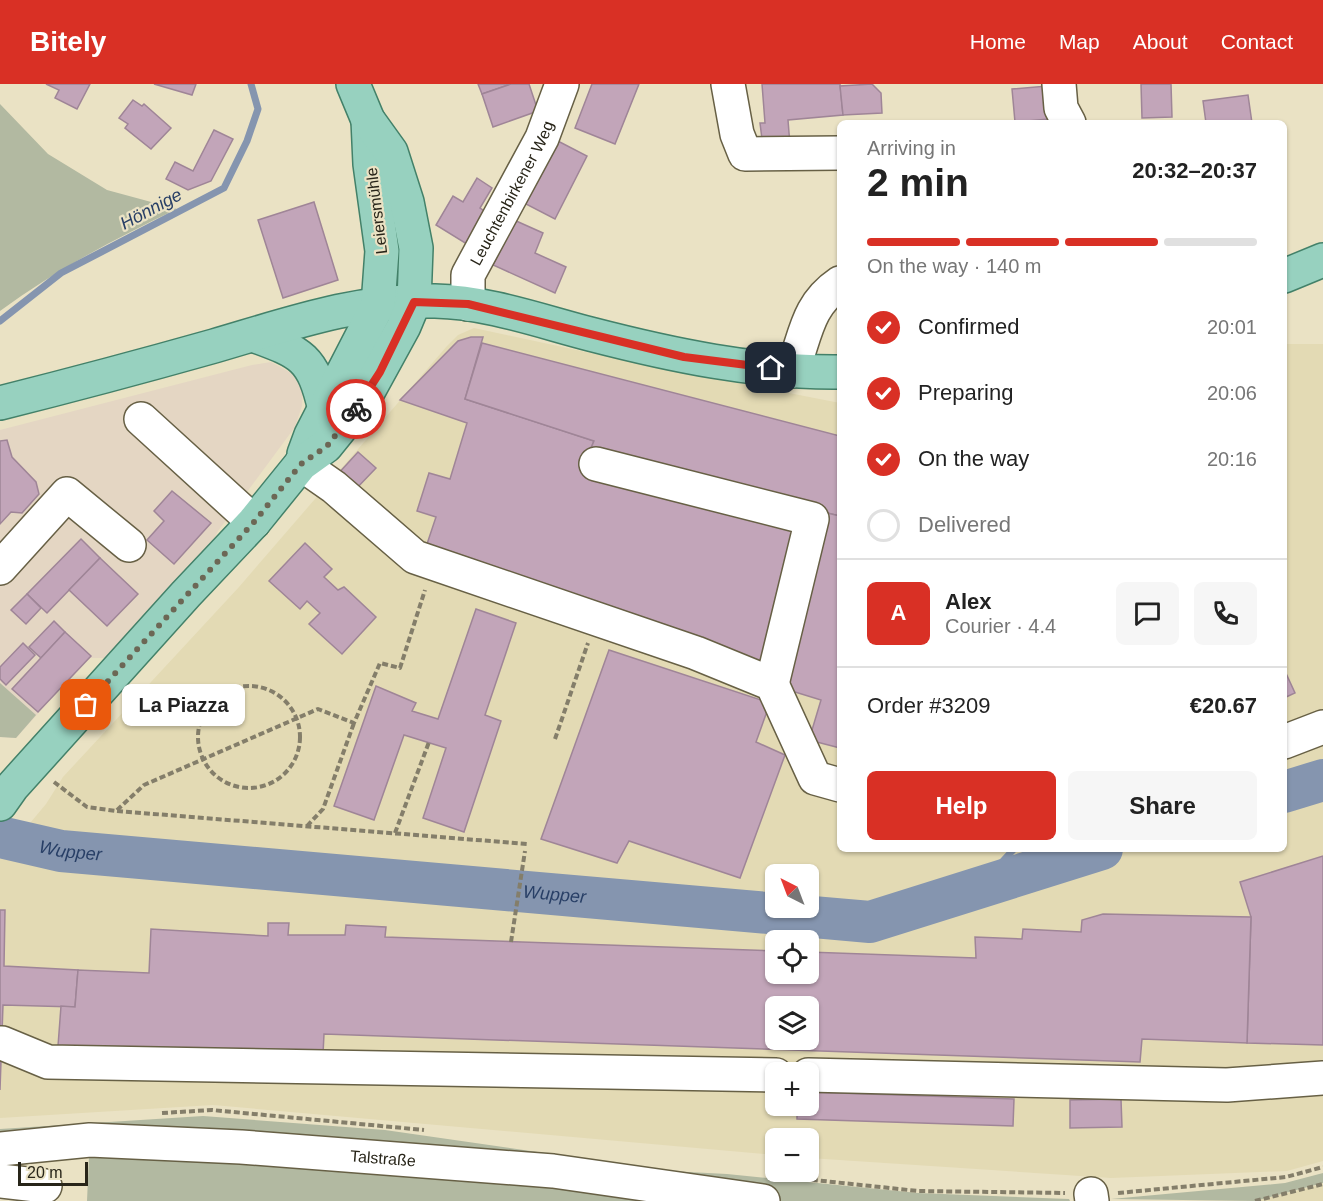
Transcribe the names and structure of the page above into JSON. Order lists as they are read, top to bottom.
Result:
{
  "streets": {
    "main road": ["Leiersmühle"],
    "street": ["Leuchtenbirkener Weg", "Talstraße"]
  },
  "water": ["Hönnige", "Wupper"],
  "places": ["La Piazza"],
  "scale_bar": "20 m",
  "north": "top left",
  "page": {
    "header": "Bitely",
    "nav": [
      "Home",
      "Map",
      "About",
      "Contact"
    ],
    "heading": ["2 min", "Arriving in", "20:32–20:37"],
    "panel": [
      "Alex",
      "Courier · 4.4",
      "Order #3209",
      "€20.67"
    ],
    "bar": "On the way · 140 m",
    "list": [
      ["Confirmed", "20:01"],
      ["Preparing", "20:06"],
      ["On the way", "20:16"],
      "Delivered"
    ],
    "round": "A",
    "bubble": "La Piazza",
    "buttons": ["Help", "Share"],
    "map_buttons": ["+", "−"],
    "scale": "20 m"
  }
}
